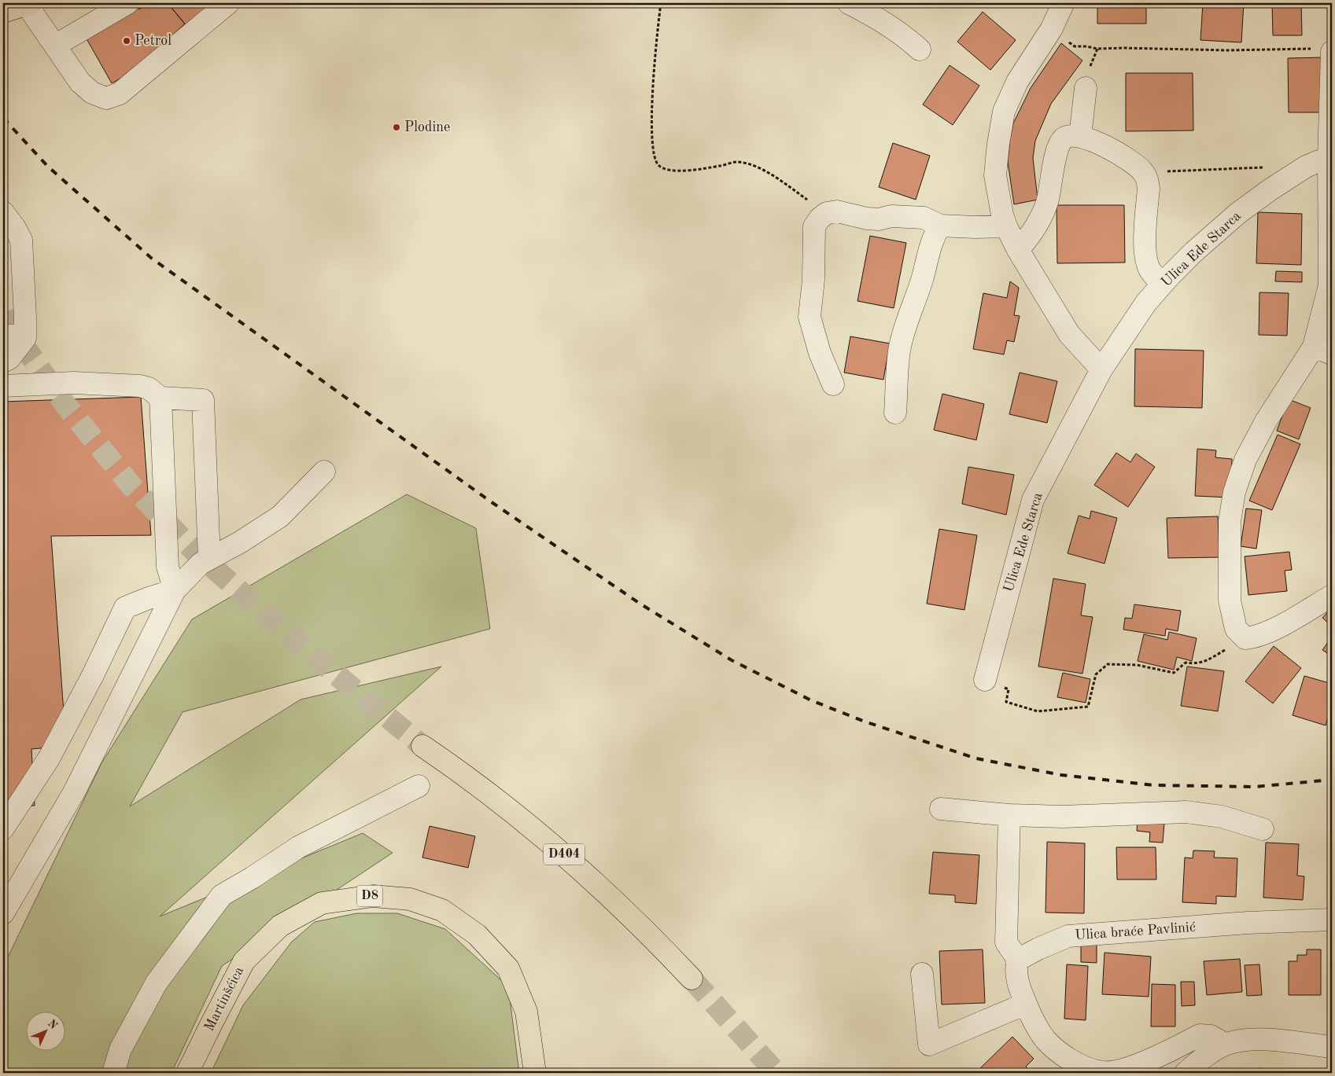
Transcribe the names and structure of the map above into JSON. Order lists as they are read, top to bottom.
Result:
{
  "streets": {
    "main road": ["D404", "D8", "Martinšćica"],
    "street": ["Ulica Ede Starca", "Ulica braće Pavlinić"]
  },
  "places": ["Petrol", "Plodine"],
  "north": "top right"
}
